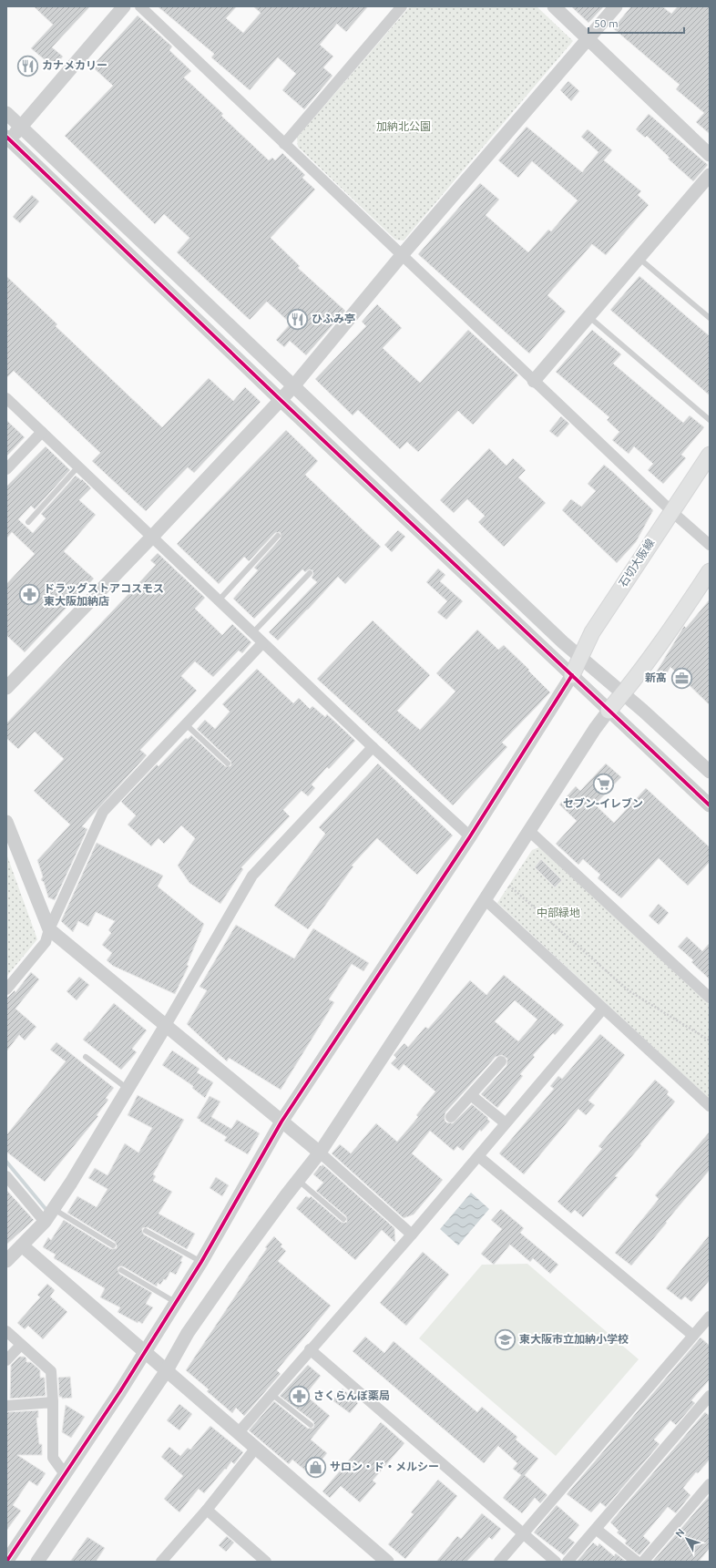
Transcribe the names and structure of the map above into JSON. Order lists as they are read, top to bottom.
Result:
{
  "streets": {
    "main road": ["石切大阪線"]
  },
  "parks": ["加納北公園", "中部緑地"],
  "places": {
    "restaurant": ["カナメカリー", "ひふみ亭"],
    "pharmacy": ["ドラッグストアコスモス 東大阪加納店", "さくらんぼ薬局"],
    "office": ["新髙"],
    "supermarket": ["セブン-イレブン"],
    "school or university": ["東大阪市立加納小学校"],
    "shop": ["サロン・ド・メルシー"]
  },
  "scale_bar": "50 m",
  "north": "top left"
}
